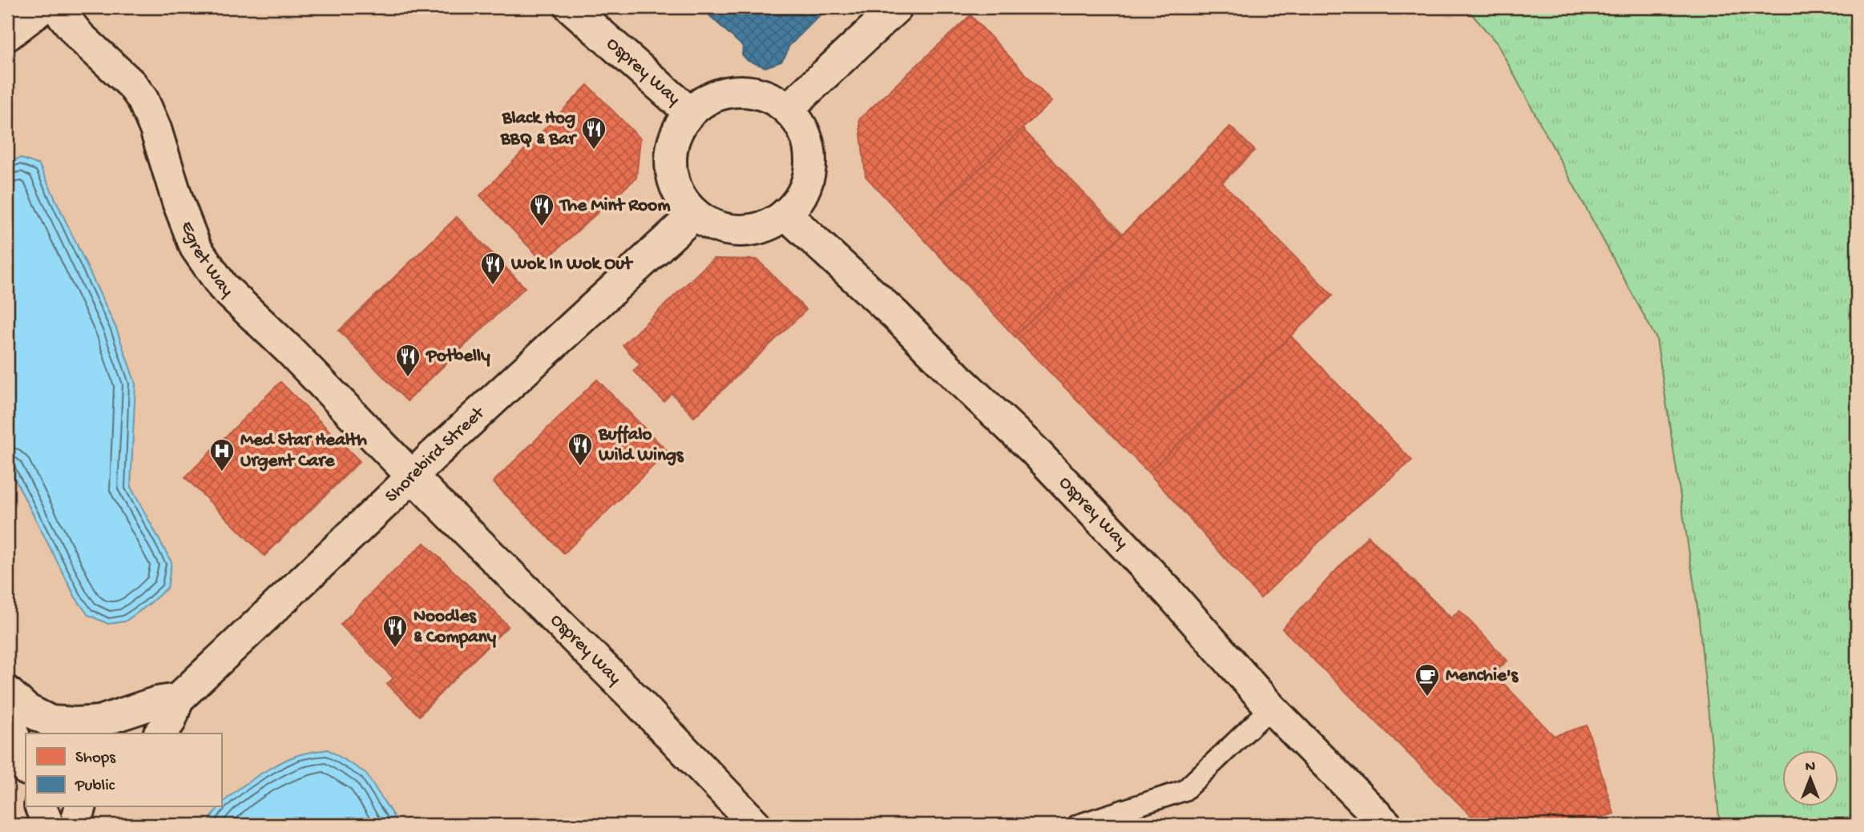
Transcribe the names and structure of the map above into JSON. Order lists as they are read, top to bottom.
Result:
{
  "streets": {
    "street": ["Osprey Way", "Egret Way", "Shorebird Street"]
  },
  "crossings": [
    ["Osprey Way", "Egret Way"],
    ["Osprey Way", "Shorebird Street"],
    ["Egret Way", "Shorebird Street"]
  ],
  "places": {
    "restaurant": [
      "Black Hog BBQ & Bar",
      "The Mint Room",
      "Wok In Wok Out",
      "Potbelly",
      "Buffalo Wild Wings",
      "Noodles & Company"
    ],
    "hospital": ["Med Star Health Urgent Care"],
    "cafe": ["Menchie's"]
  },
  "legend": ["Shops", "Public"],
  "north": "top"
}
